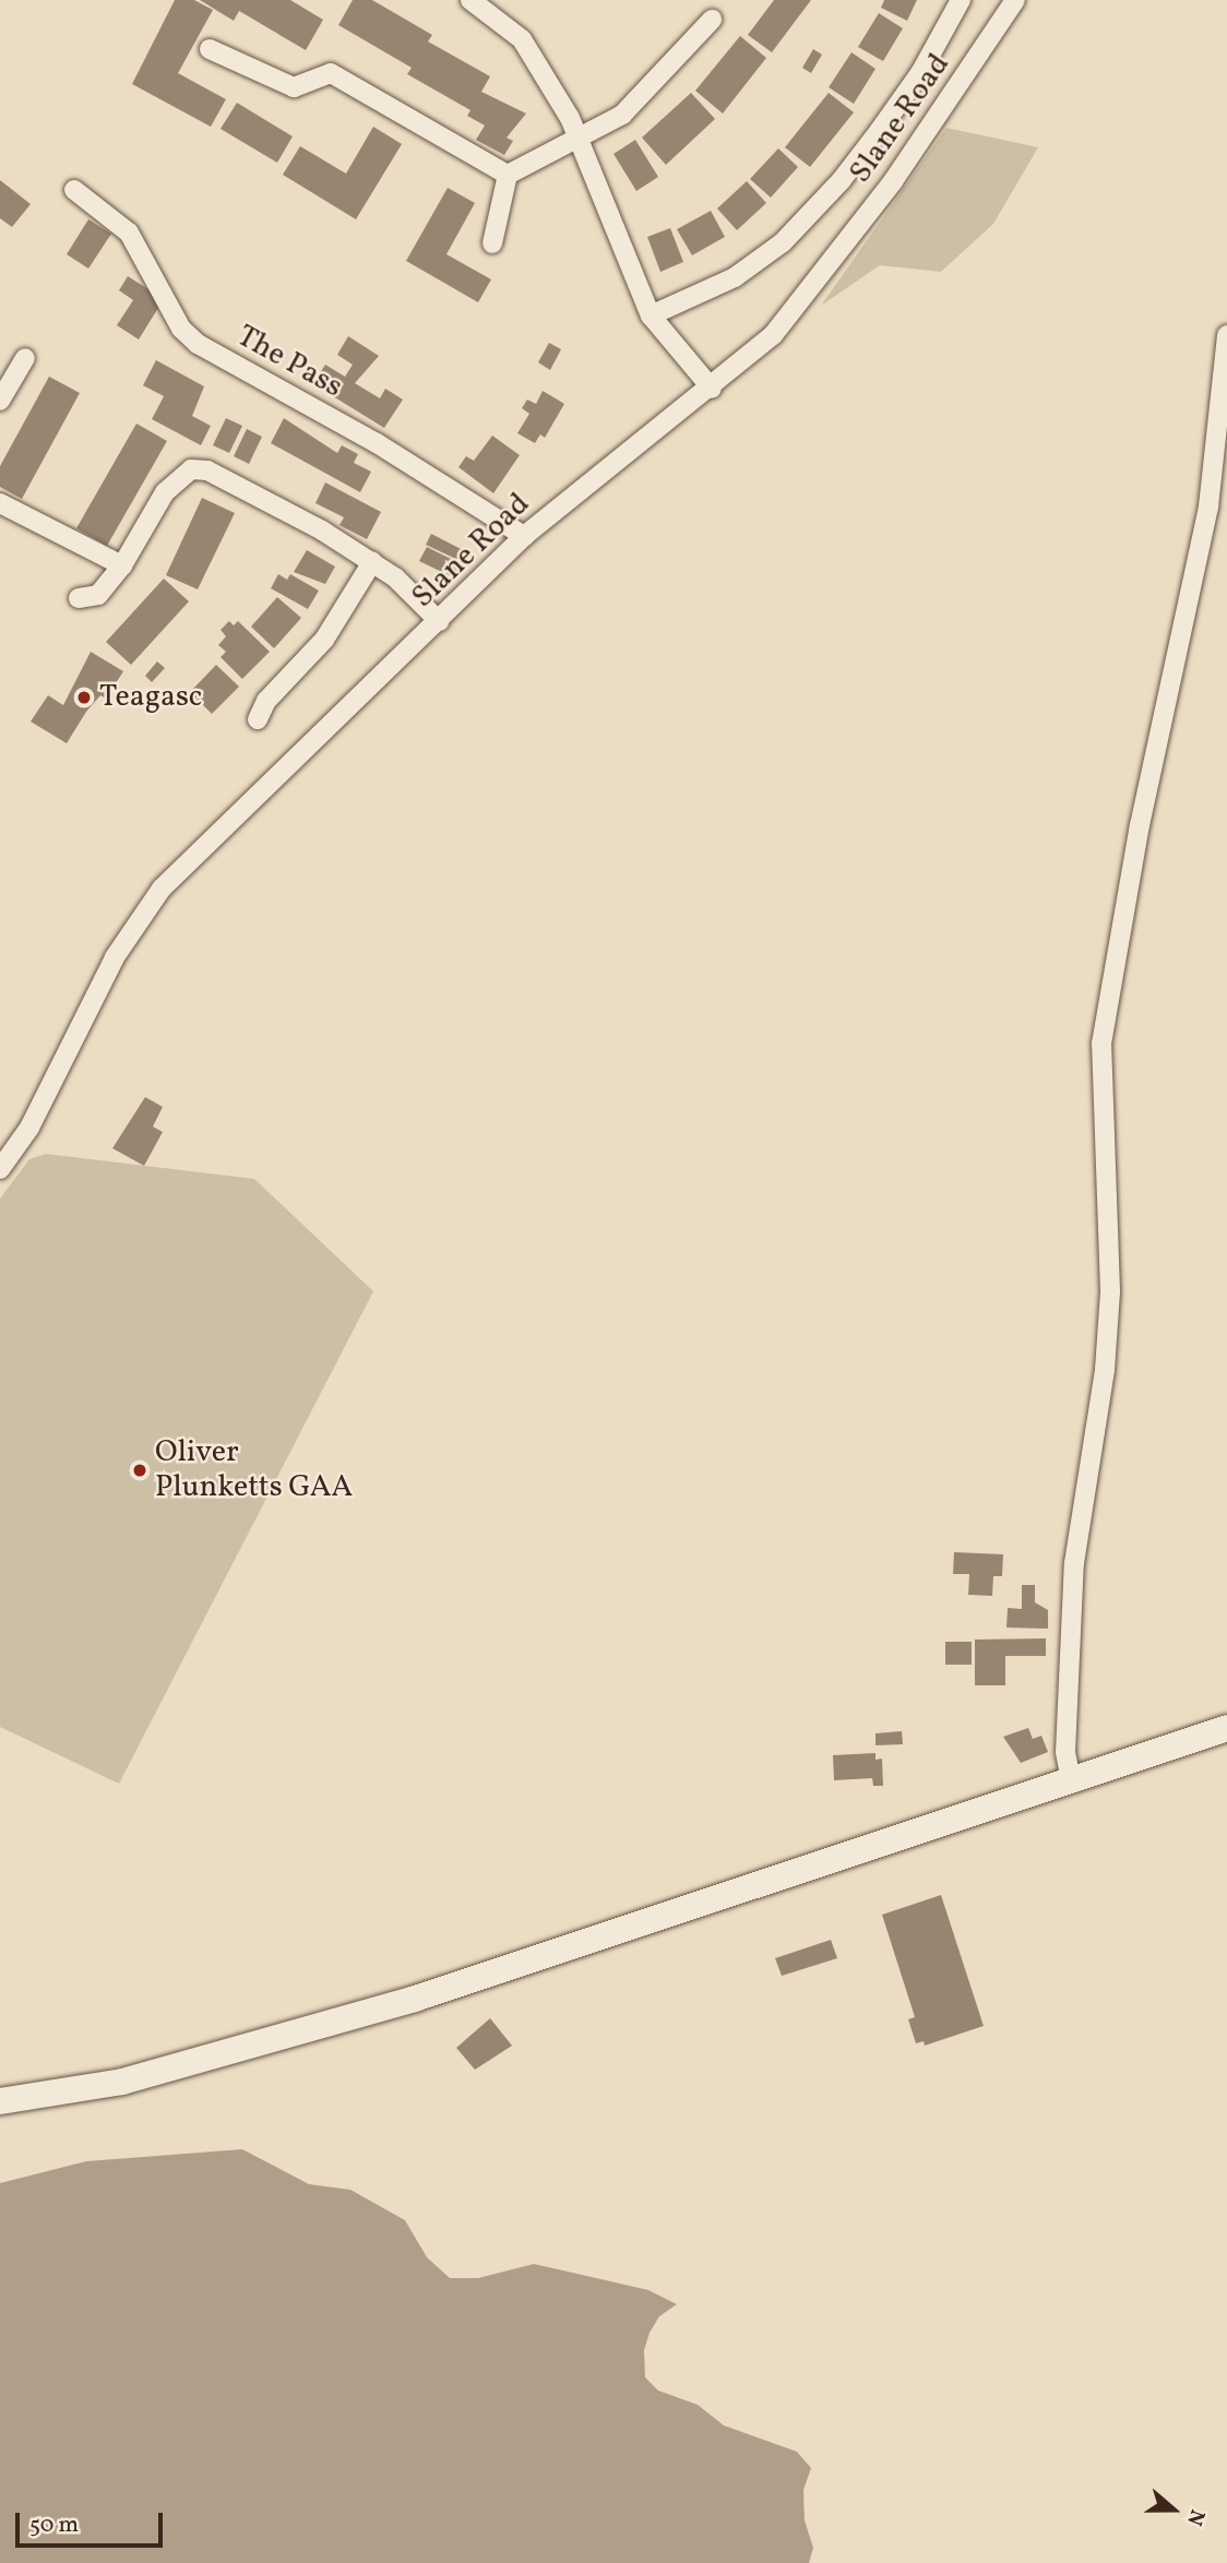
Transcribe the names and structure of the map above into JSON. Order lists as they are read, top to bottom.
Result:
{
  "streets": {
    "street": ["Slane Road", "The Pass"]
  },
  "crossings": [
    ["Slane Road", "The Pass"]
  ],
  "places": ["Teagasc", "Oliver Plunketts GAA"],
  "scale_bar": "50 m",
  "north": "right"
}
